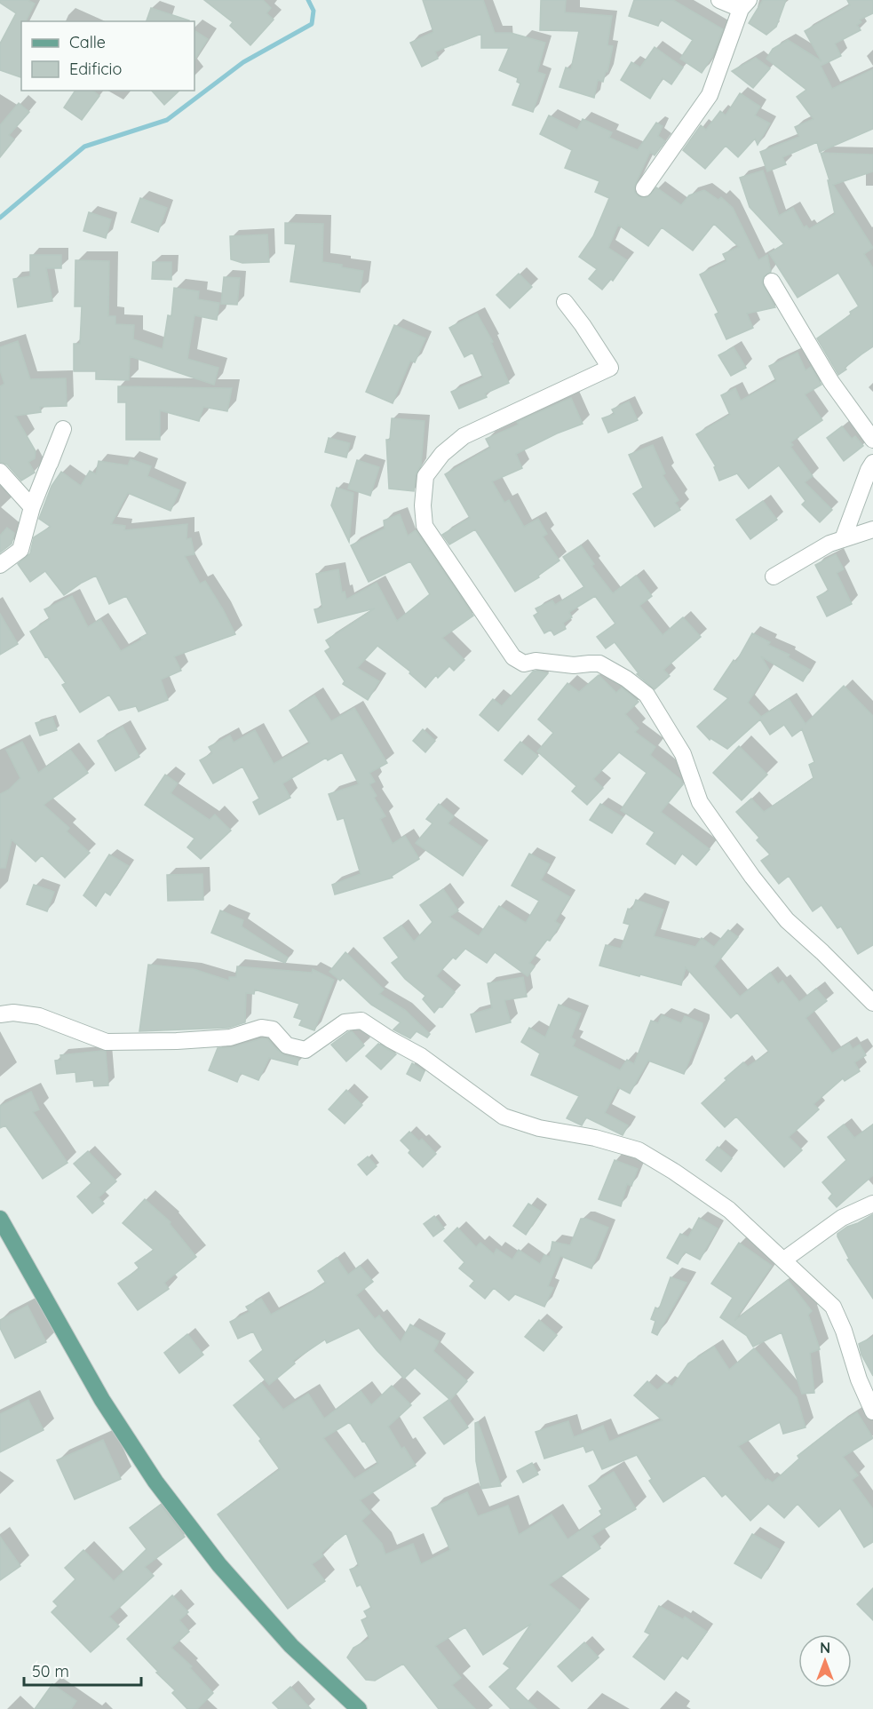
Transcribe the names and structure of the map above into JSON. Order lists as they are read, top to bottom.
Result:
{
  "legend": ["Calle", "Edificio"],
  "scale_bar": "50 m",
  "north": "top"
}
